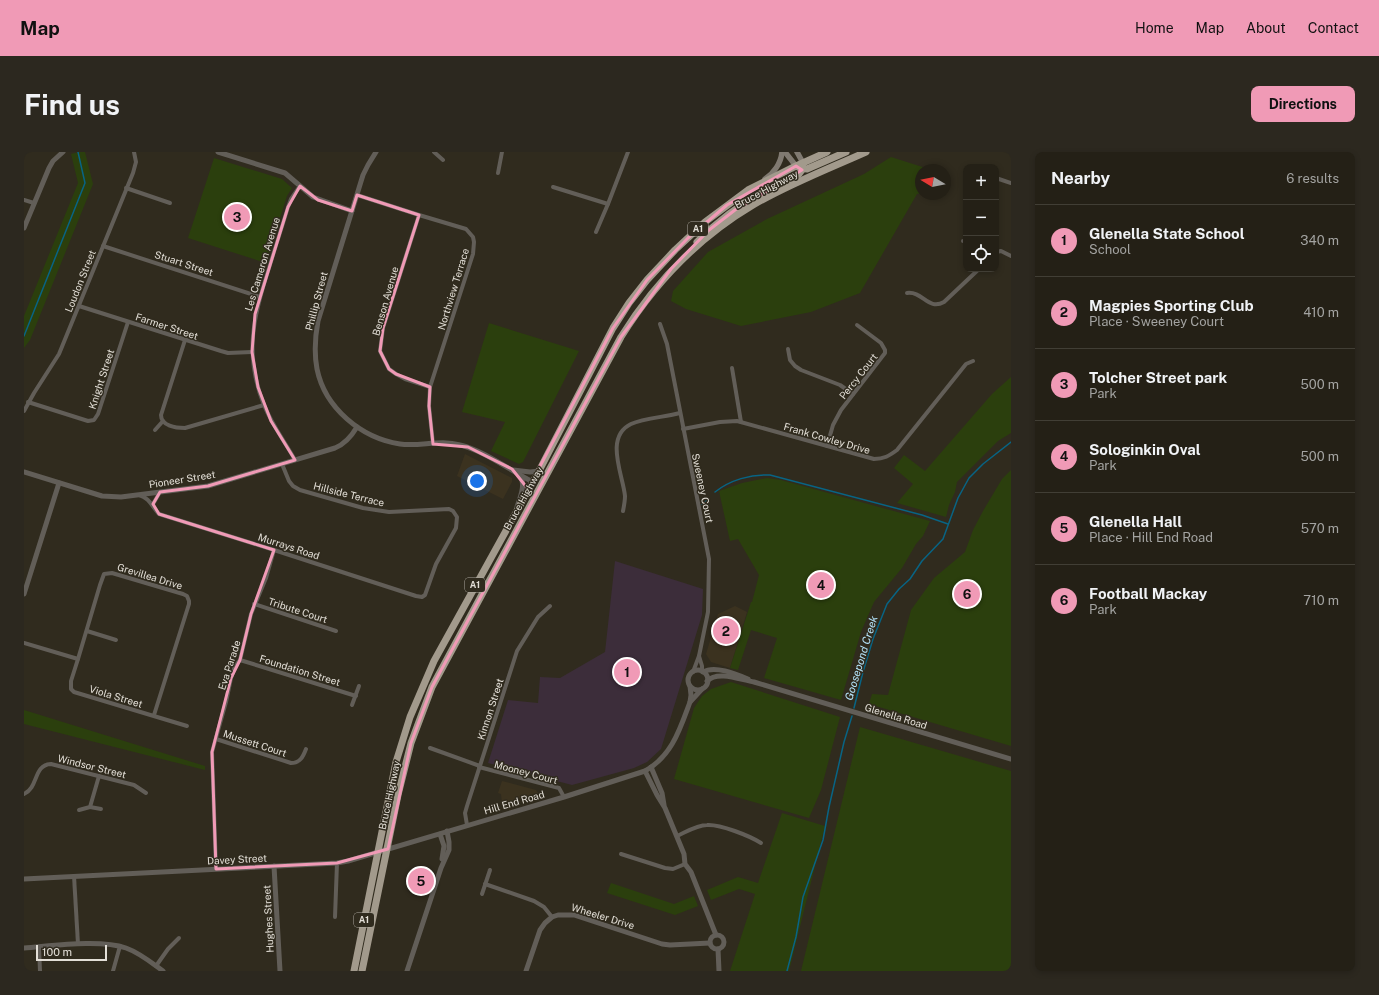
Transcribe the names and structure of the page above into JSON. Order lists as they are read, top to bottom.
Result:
{
  "streets": {
    "highway": ["Bruce Highway", "A1"],
    "street": [
      "Stuart Street",
      "Les Cameron Avenue",
      "Loudon Street",
      "Northview Terrace",
      "Phillip Street",
      "Benson Avenue",
      "Farmer Street",
      "Percy Court",
      "Knight Street",
      "Frank Cowley Drive",
      "Pioneer Street",
      "Sweeney Court",
      "Hillside Terrace",
      "Murrays Road",
      "Grevillea Drive",
      "Tribute Court",
      "Eva Parade",
      "Foundation Street",
      "Viola Street",
      "Kinnon Street",
      "Glenella Road",
      "Mussett Court",
      "Windsor Street",
      "Mooney Court",
      "Hill End Road",
      "Davey Street",
      "Wheeler Drive",
      "Hughes Street"
    ]
  },
  "crossings": [
    ["Stuart Street", "Les Cameron Avenue"],
    ["Stuart Street", "Loudon Street"],
    ["Les Cameron Avenue", "Farmer Street"],
    ["Les Cameron Avenue", "Pioneer Street"],
    ["Loudon Street", "Farmer Street"],
    ["Loudon Street", "Knight Street"],
    ["Northview Terrace", "Phillip Street"],
    ["Northview Terrace", "Benson Avenue"],
    ["Phillip Street", "Pioneer Street"],
    ["Farmer Street", "Knight Street"],
    ["Percy Court", "Frank Cowley Drive"],
    ["Frank Cowley Drive", "Sweeney Court"],
    ["Pioneer Street", "Hillside Terrace"],
    ["Pioneer Street", "Murrays Road"],
    ["Sweeney Court", "Glenella Road"],
    ["Sweeney Court", "Hill End Road"],
    ["Hillside Terrace", "Murrays Road"],
    ["Murrays Road", "Eva Parade"],
    ["Grevillea Drive", "Viola Street"],
    ["Tribute Court", "Eva Parade"],
    ["Eva Parade", "Foundation Street"],
    ["Eva Parade", "Mussett Court"],
    ["Eva Parade", "Davey Street"],
    ["Kinnon Street", "Mooney Court"],
    ["Kinnon Street", "Hill End Road"],
    ["Glenella Road", "Hill End Road"],
    ["Mooney Court", "Hill End Road"],
    ["Hill End Road", "Davey Street"],
    ["Davey Street", "Hughes Street"]
  ],
  "water": ["Goosepond Creek"],
  "scale_bar": "100 m",
  "north": "left",
  "page": {
    "header": "Map",
    "nav": [
      "Home",
      "Map",
      "About",
      "Contact"
    ],
    "buttons": "Directions",
    "title": "Find us",
    "heading": ["Nearby", "6 results"],
    "map_buttons": ["+", "−"],
    "pins": [
      "3",
      "4",
      "6",
      "2",
      "1",
      "5"
    ],
    "list": [
      {
        "mark": "1",
        "name": "Glenella State School",
        "note": "School",
        "value": "340 m"
      },
      {
        "mark": "2",
        "name": "Magpies Sporting Club",
        "note": "Place · Sweeney Court",
        "value": "410 m"
      },
      {
        "mark": "3",
        "name": "Tolcher Street park",
        "note": "Park",
        "value": "500 m"
      },
      {
        "mark": "4",
        "name": "Sologinkin Oval",
        "note": "Park",
        "value": "500 m"
      },
      {
        "mark": "5",
        "name": "Glenella Hall",
        "note": "Place · Hill End Road",
        "value": "570 m"
      },
      {
        "mark": "6",
        "name": "Football Mackay",
        "note": "Park",
        "value": "710 m"
      }
    ],
    "scale": "100 m"
  }
}
